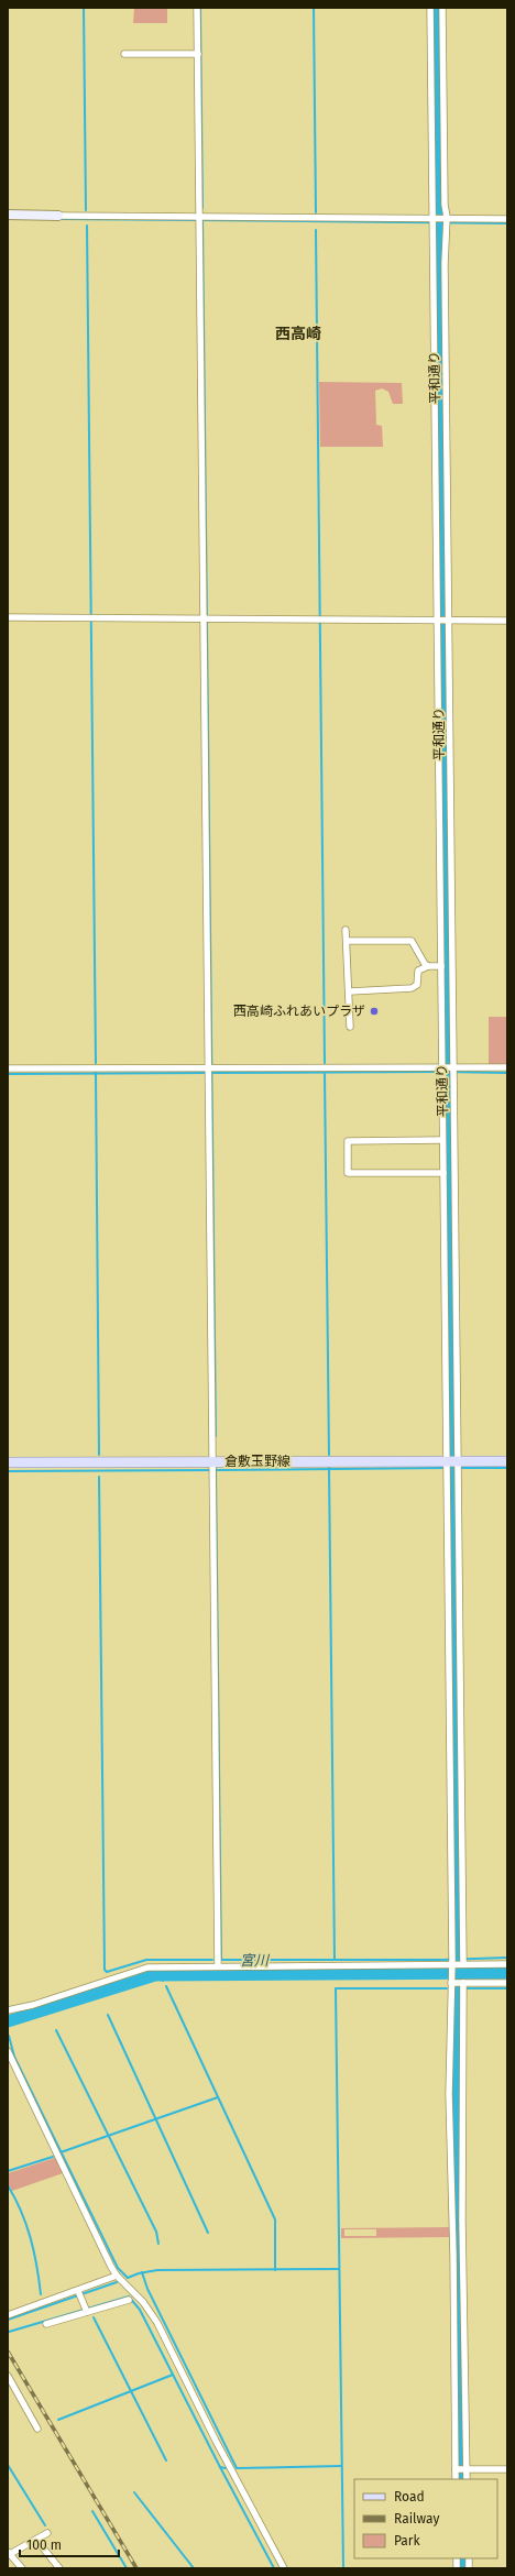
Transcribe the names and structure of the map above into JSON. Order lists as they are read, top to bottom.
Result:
{
  "streets": {
    "main road": ["倉敷玉野線"],
    "street": ["平和通り"]
  },
  "crossings": [
    ["平和通り", "倉敷玉野線"]
  ],
  "districts": ["西高崎"],
  "water": ["宮川"],
  "places": ["西高崎ふれあいプラザ"],
  "legend": ["Road", "Railway", "Park"],
  "scale_bar": "100 m"
}
